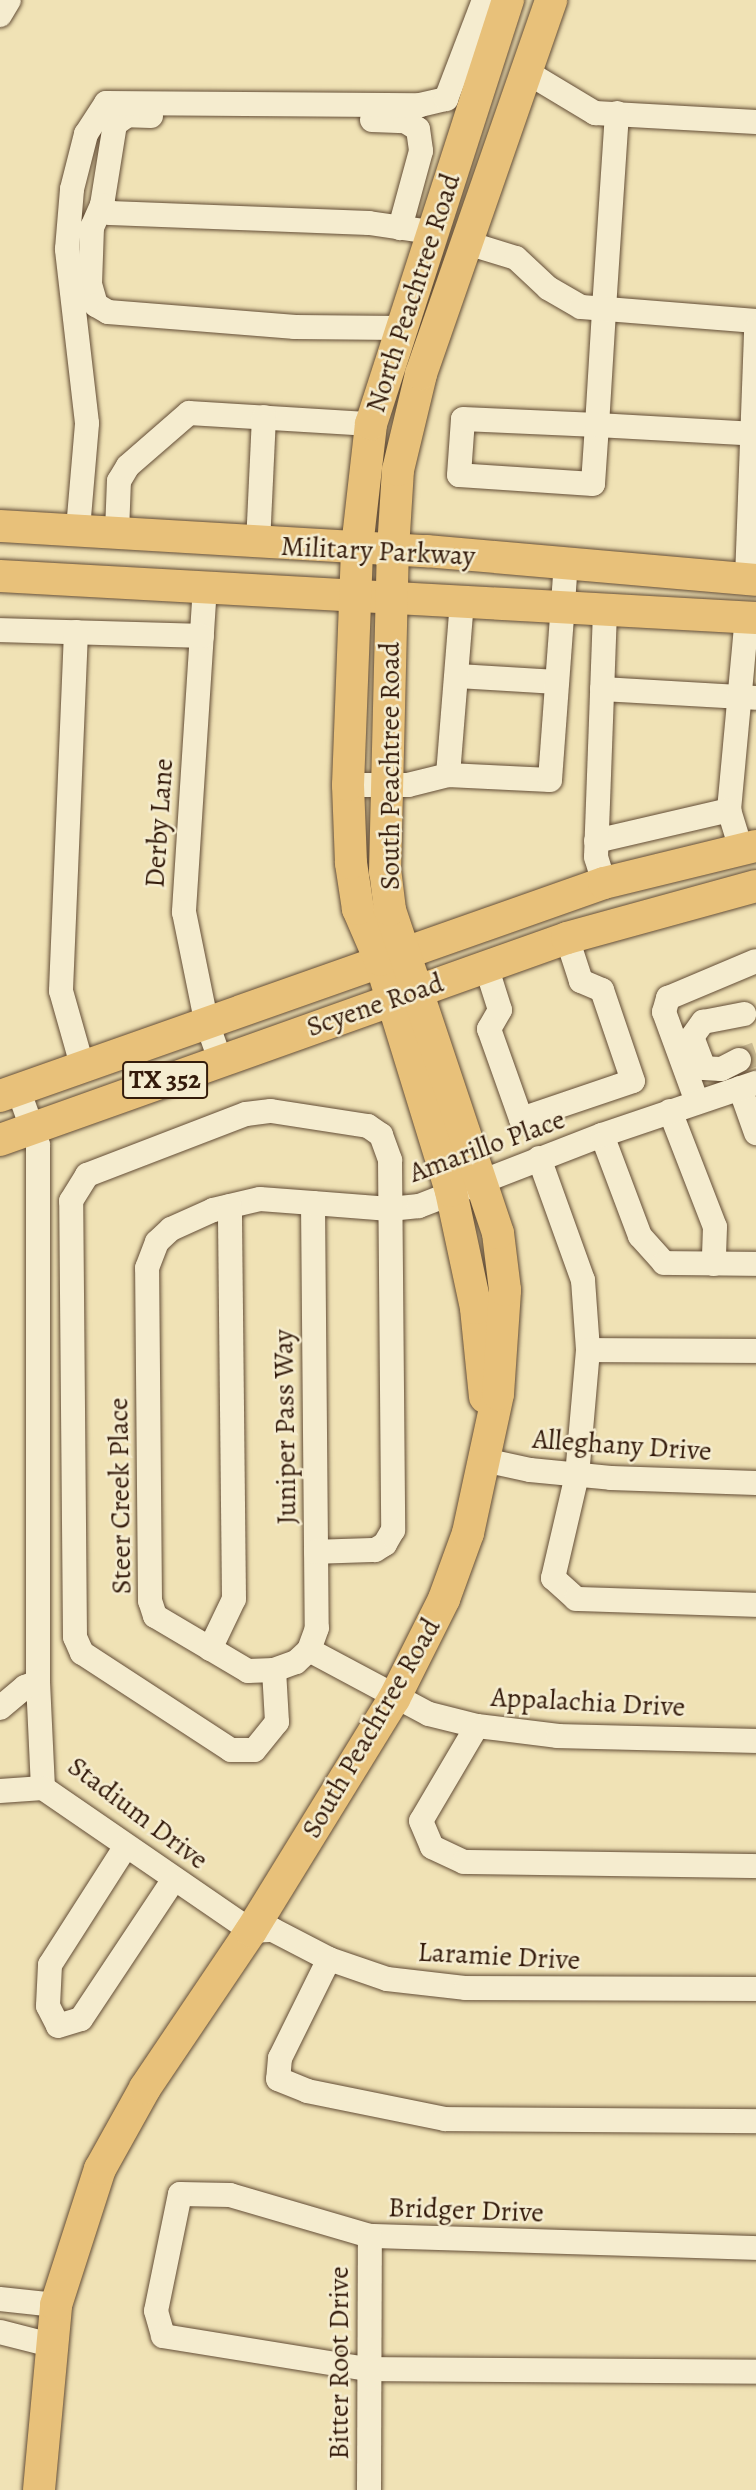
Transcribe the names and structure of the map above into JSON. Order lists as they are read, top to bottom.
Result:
{
  "streets": {
    "main road": [
      "North Peachtree Road",
      "Military Parkway",
      "South Peachtree Road",
      "Scyene Road",
      "TX 352"
    ],
    "street": [
      "Derby Lane",
      "Amarillo Place",
      "Juniper Pass Way",
      "Alleghany Drive",
      "Steer Creek Place",
      "Appalachia Drive",
      "Stadium Drive",
      "Laramie Drive",
      "Bridger Drive",
      "Bitter Root Drive"
    ]
  },
  "crossings": [
    ["North Peachtree Road", "Military Parkway"],
    ["North Peachtree Road", "South Peachtree Road"],
    ["Military Parkway", "South Peachtree Road"],
    ["Military Parkway", "Derby Lane"],
    ["South Peachtree Road", "Scyene Road"],
    ["South Peachtree Road", "Amarillo Place"],
    ["South Peachtree Road", "Alleghany Drive"],
    ["South Peachtree Road", "Appalachia Drive"],
    ["South Peachtree Road", "Stadium Drive"],
    ["South Peachtree Road", "Laramie Drive"],
    ["Derby Lane", "Scyene Road"],
    ["Scyene Road", "Stadium Drive"],
    ["Amarillo Place", "Juniper Pass Way"],
    ["Amarillo Place", "Steer Creek Place"],
    ["Juniper Pass Way", "Appalachia Drive"],
    ["Stadium Drive", "Laramie Drive"],
    ["Bridger Drive", "Bitter Root Drive"]
  ]
}
